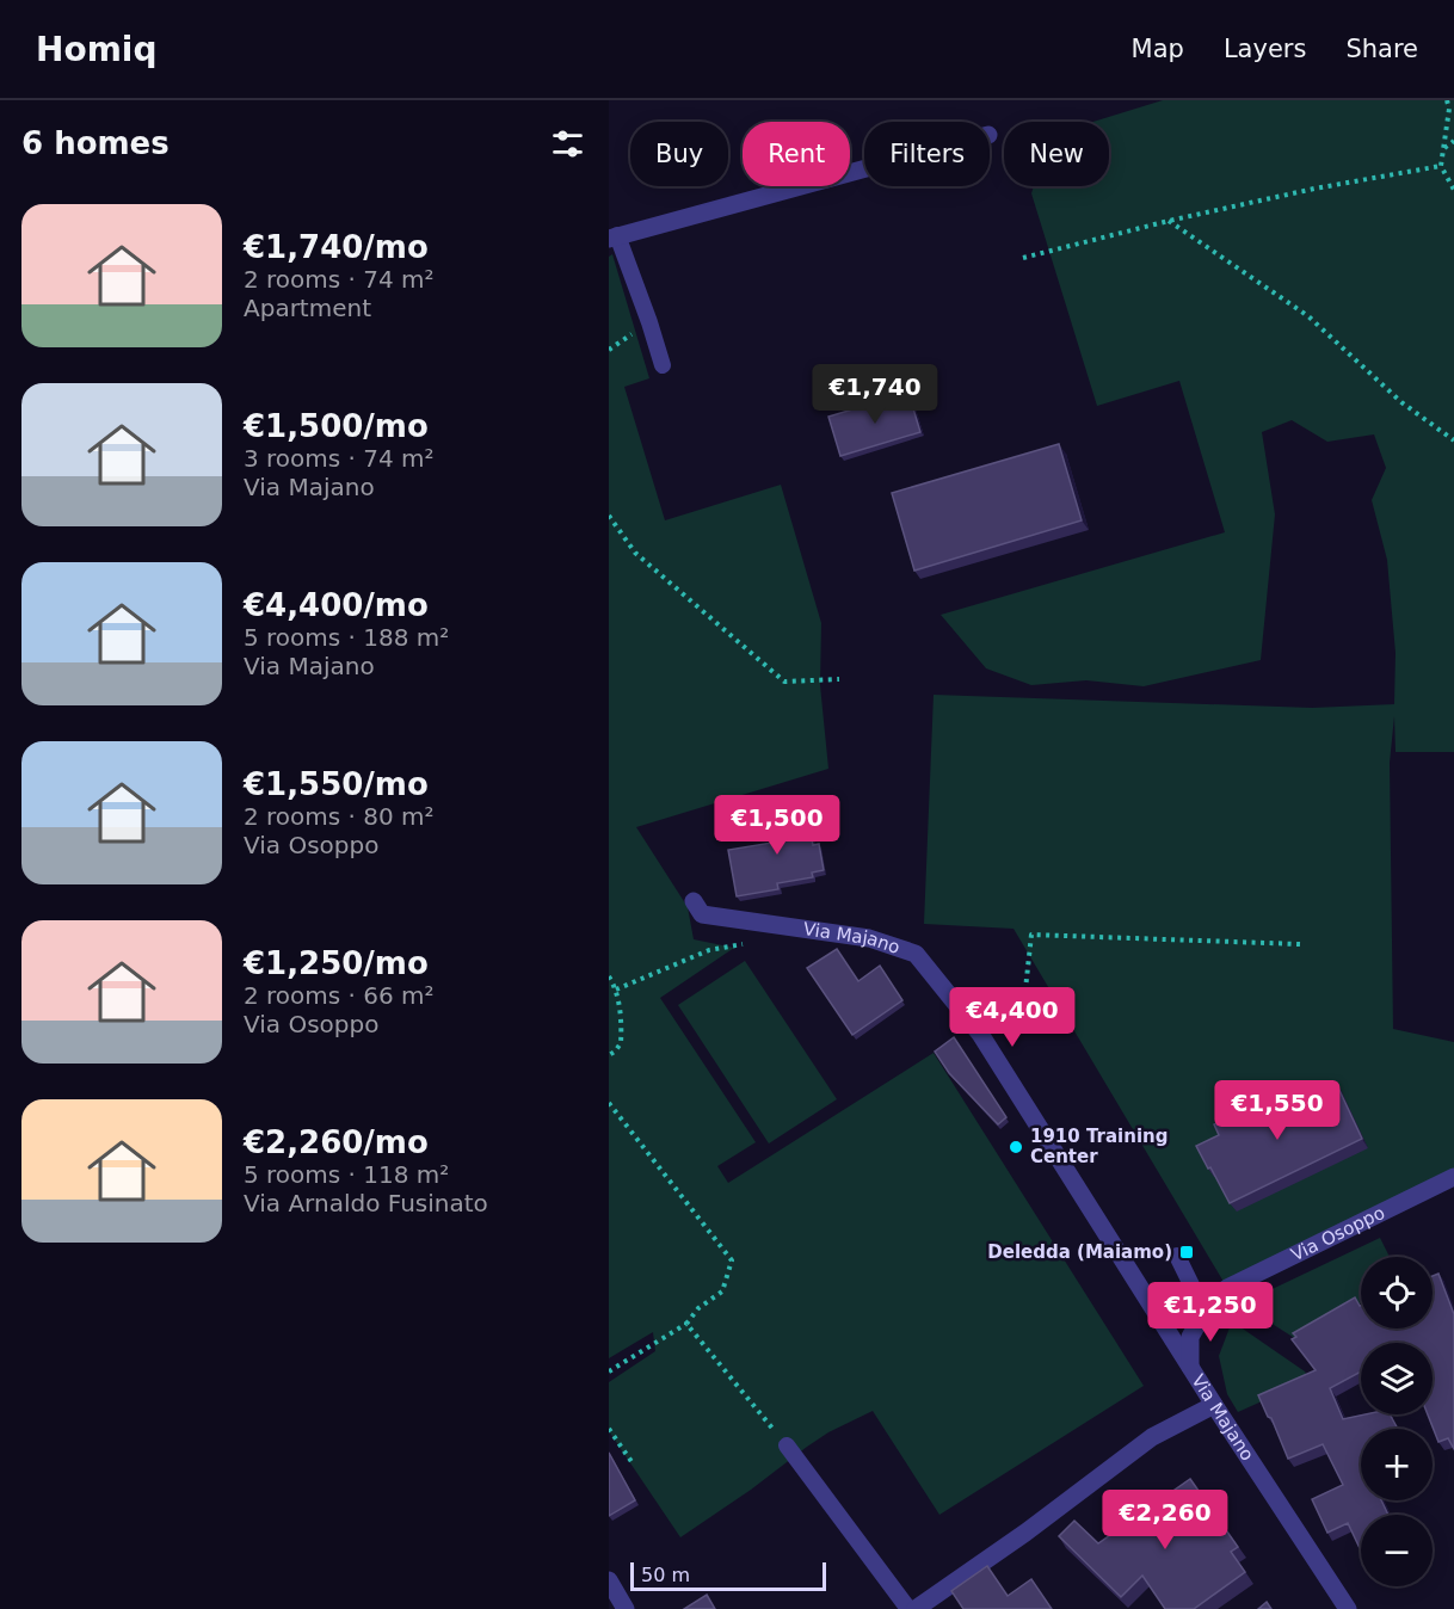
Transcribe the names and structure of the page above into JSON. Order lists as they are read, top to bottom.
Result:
{
  "streets": {
    "street": ["Via Majano", "Via Osoppo"]
  },
  "crossings": [
    ["Via Majano", "Via Osoppo"]
  ],
  "places": {
    "other": ["1910 Training Center"],
    "transit": ["Deledda (Maiamo)"]
  },
  "scale_bar": "50 m",
  "page": {
    "header": "Homiq",
    "nav": ["Map", "Layers", "Share"],
    "heading": "6 homes",
    "chip": [
      "Buy",
      "Rent",
      "Filters",
      "New"
    ],
    "list": [
      {
        "name": "€1,740/mo",
        "note": "2 rooms · 74 m² · Apartment"
      },
      {
        "name": "€1,500/mo",
        "note": "3 rooms · 74 m² · Via Majano"
      },
      {
        "name": "€4,400/mo",
        "note": "5 rooms · 188 m² · Via Majano"
      },
      {
        "name": "€1,550/mo",
        "note": "2 rooms · 80 m² · Via Osoppo"
      },
      {
        "name": "€1,250/mo",
        "note": "2 rooms · 66 m² · Via Osoppo"
      },
      {
        "name": "€2,260/mo",
        "note": "5 rooms · 118 m² · Via Arnaldo Fusinato"
      }
    ],
    "price": [
      "€1,740",
      "€1,500",
      "€4,400",
      "€1,550",
      "€1,250",
      "€2,260"
    ],
    "map_buttons": ["+", "−"],
    "scale": "50 m"
  }
}
